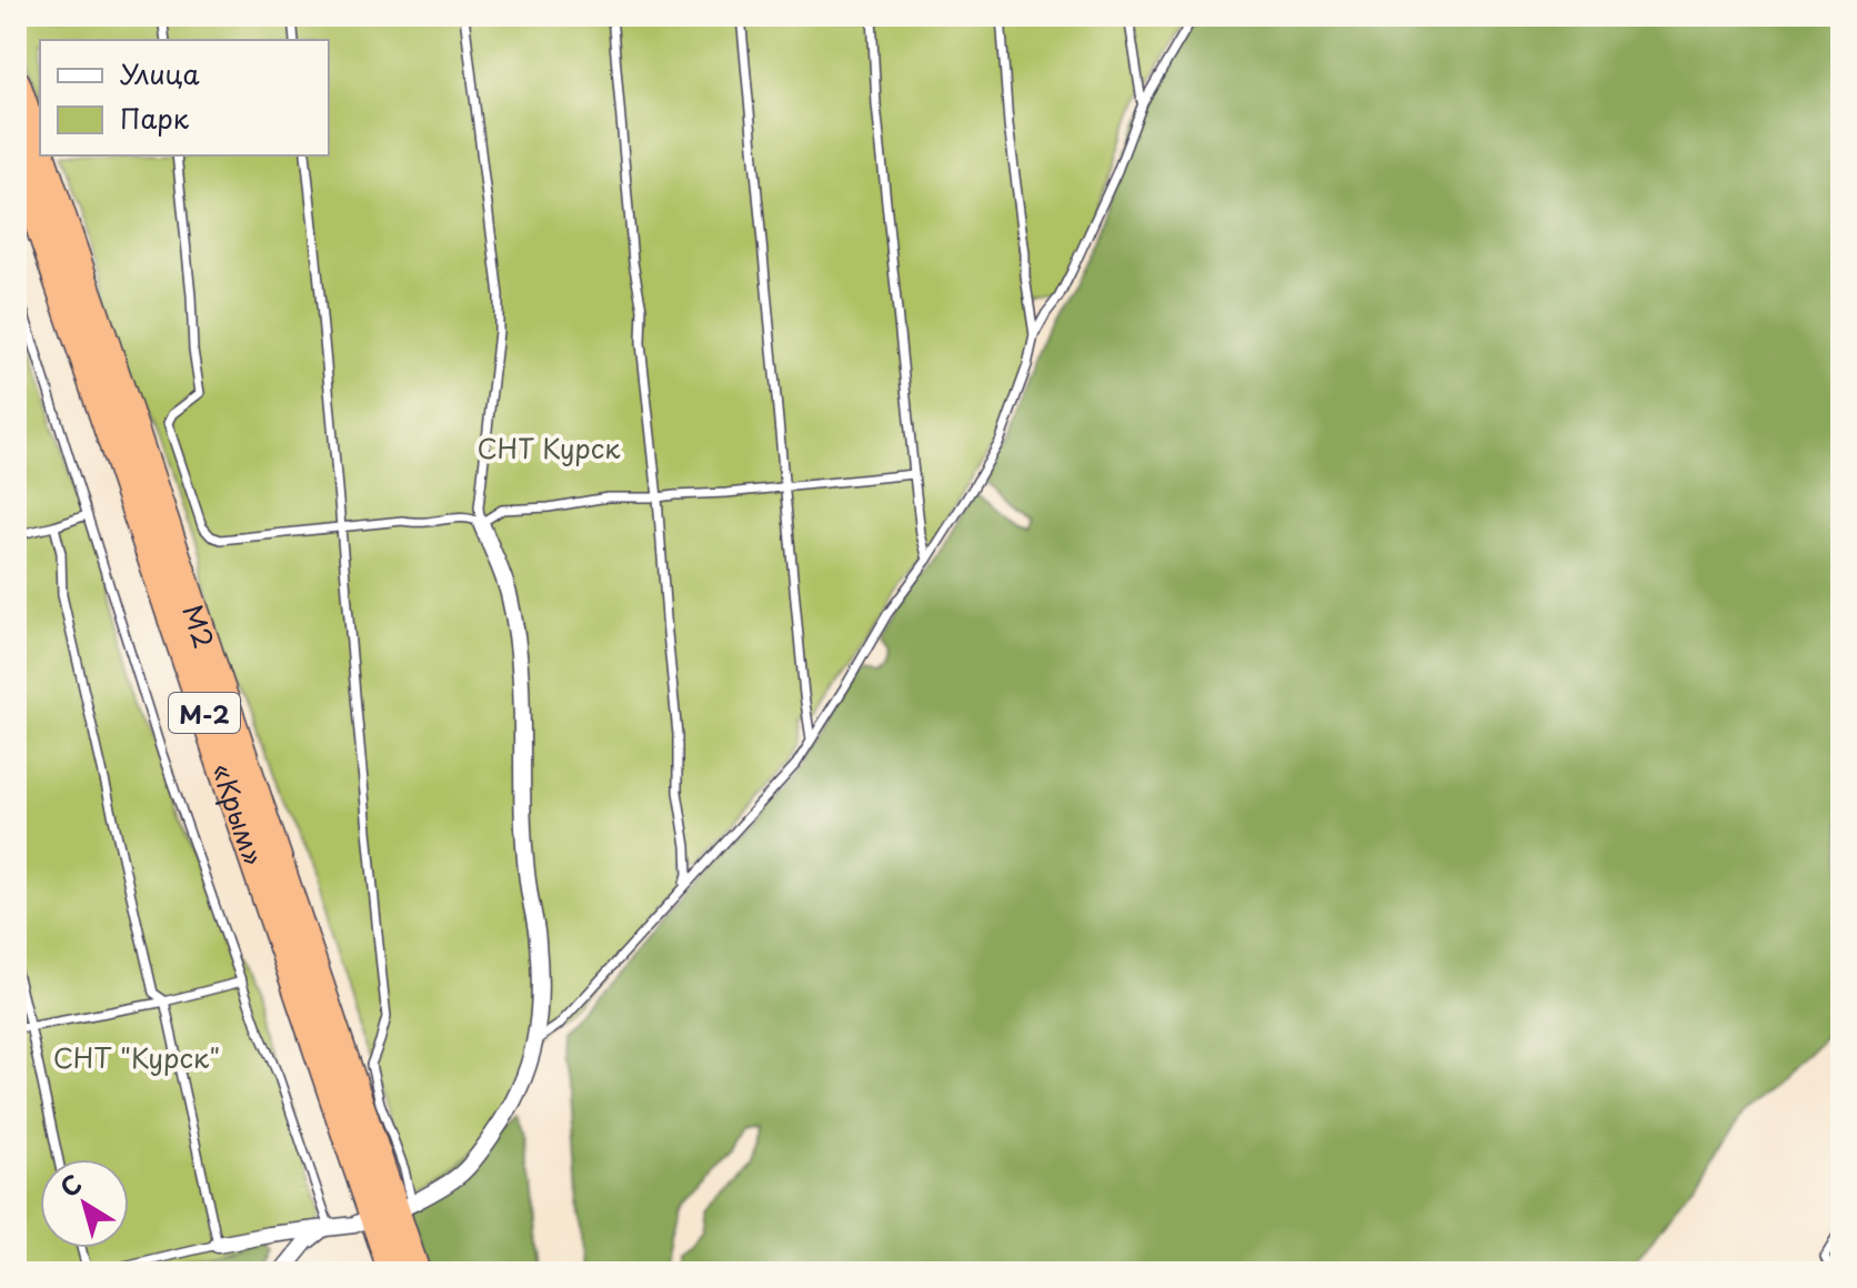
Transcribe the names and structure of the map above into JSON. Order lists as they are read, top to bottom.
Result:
{
  "streets": {
    "highway": ["М2", "М-2", "«Крым»"]
  },
  "crossings": [
    ["М2", "«Крым»"]
  ],
  "parks": ["СНТ Курск", "СНТ \"Курск\""],
  "legend": ["Улица", "Парк"],
  "north": "top left"
}
